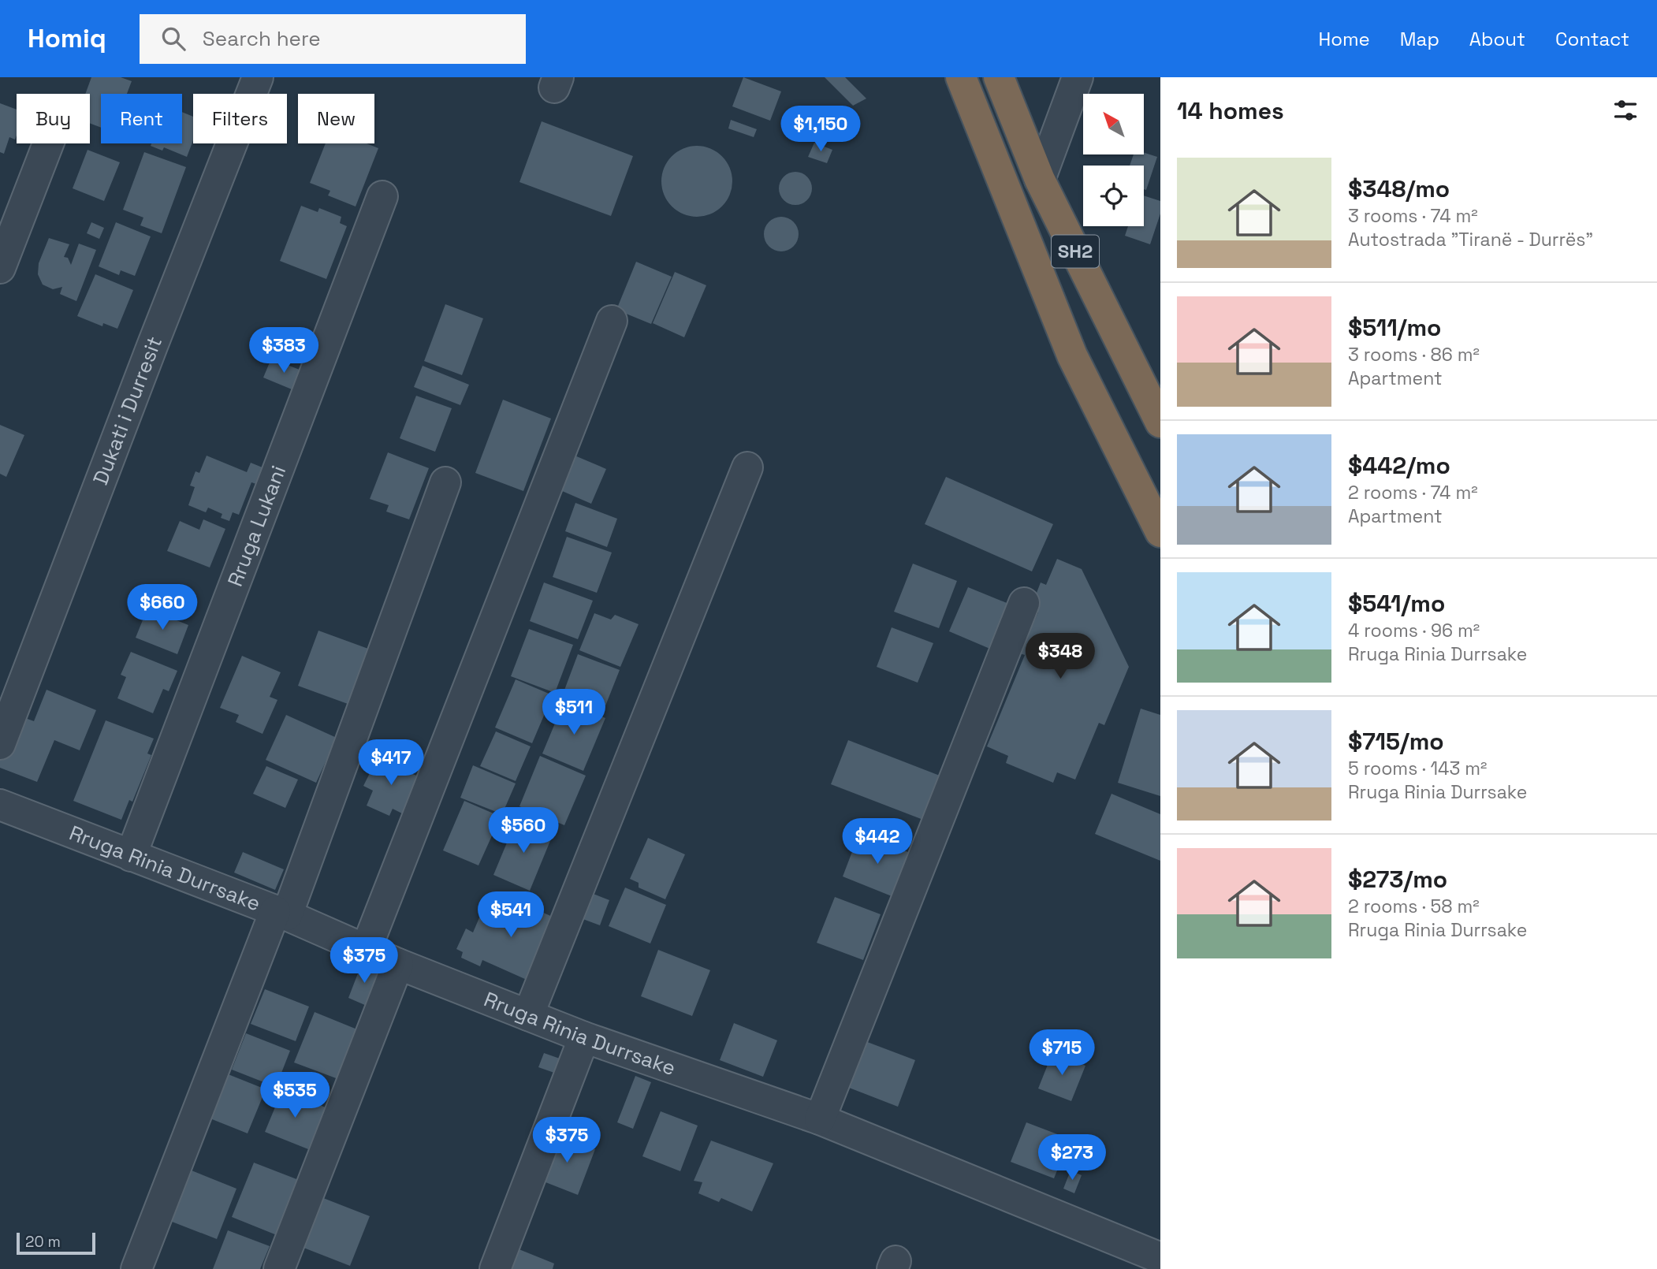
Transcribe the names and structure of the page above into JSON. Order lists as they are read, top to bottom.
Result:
{
  "streets": {
    "highway": ["SH2"],
    "street": ["Dukati i Durresit", "Rruga Lukani", "Rruga Rinia Durrsake"]
  },
  "crossings": [
    ["Rruga Lukani", "Rruga Rinia Durrsake"]
  ],
  "scale_bar": "20 m",
  "north": "top left",
  "page": {
    "header": "Homiq",
    "search": "Search here",
    "nav": [
      "Home",
      "Map",
      "About",
      "Contact"
    ],
    "heading": "14 homes",
    "chip": [
      "Buy",
      "Rent",
      "Filters",
      "New"
    ],
    "price": [
      "$1,150",
      "$383",
      "$660",
      "$348",
      "$511",
      "$417",
      "$560",
      "$442",
      "$541",
      "$375",
      "$715",
      "$535",
      "$375",
      "$273"
    ],
    "list": [
      {
        "name": "$348/mo",
        "note": "3 rooms · 74 m² · Autostrada \"Tiranë - Durrës\""
      },
      {
        "name": "$511/mo",
        "note": "3 rooms · 86 m² · Apartment"
      },
      {
        "name": "$442/mo",
        "note": "2 rooms · 74 m² · Apartment"
      },
      {
        "name": "$541/mo",
        "note": "4 rooms · 96 m² · Rruga Rinia Durrsake"
      },
      {
        "name": "$715/mo",
        "note": "5 rooms · 143 m² · Rruga Rinia Durrsake"
      },
      {
        "name": "$273/mo",
        "note": "2 rooms · 58 m² · Rruga Rinia Durrsake"
      }
    ],
    "scale": "20 m"
  }
}
